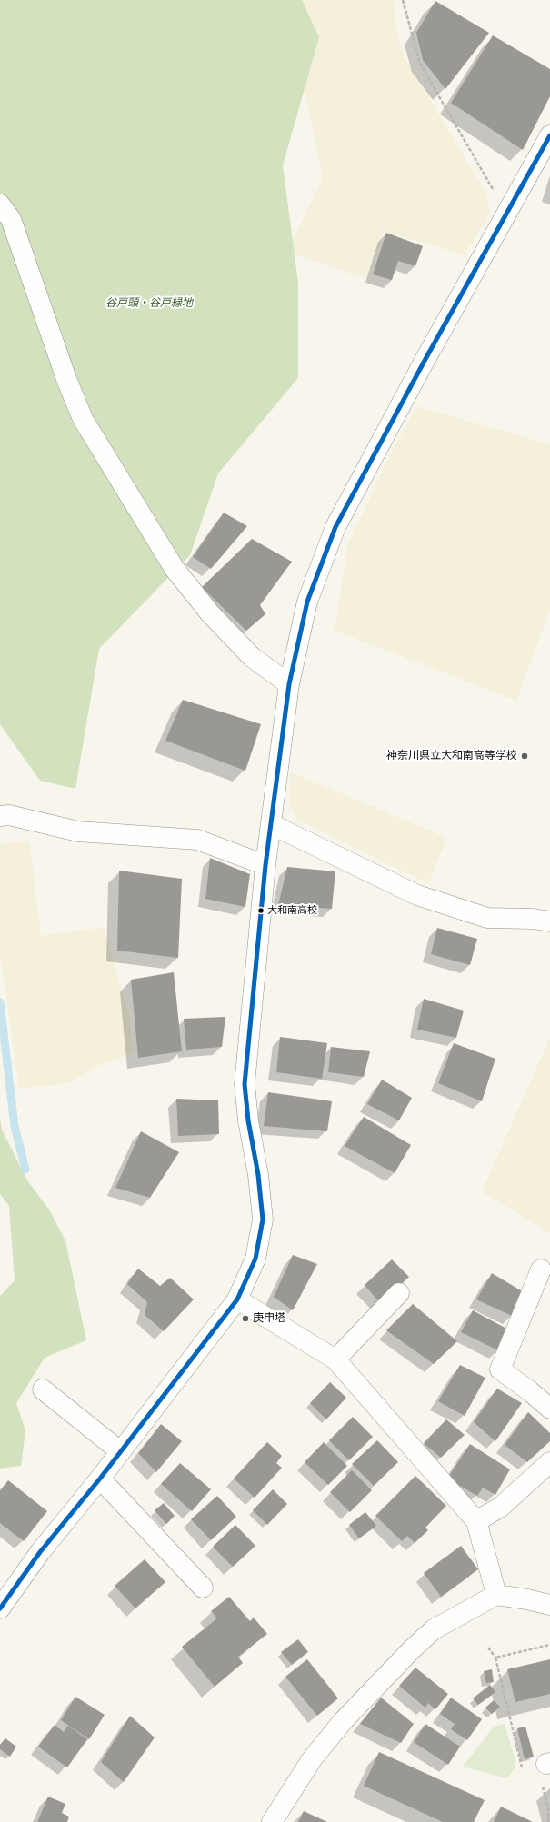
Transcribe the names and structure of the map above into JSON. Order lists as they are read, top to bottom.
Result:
{
  "parks": ["谷戸頭・谷戸緑地"],
  "places": ["神奈川県立大和南高等学校", "大和南高校", "庚申塔"]
}
